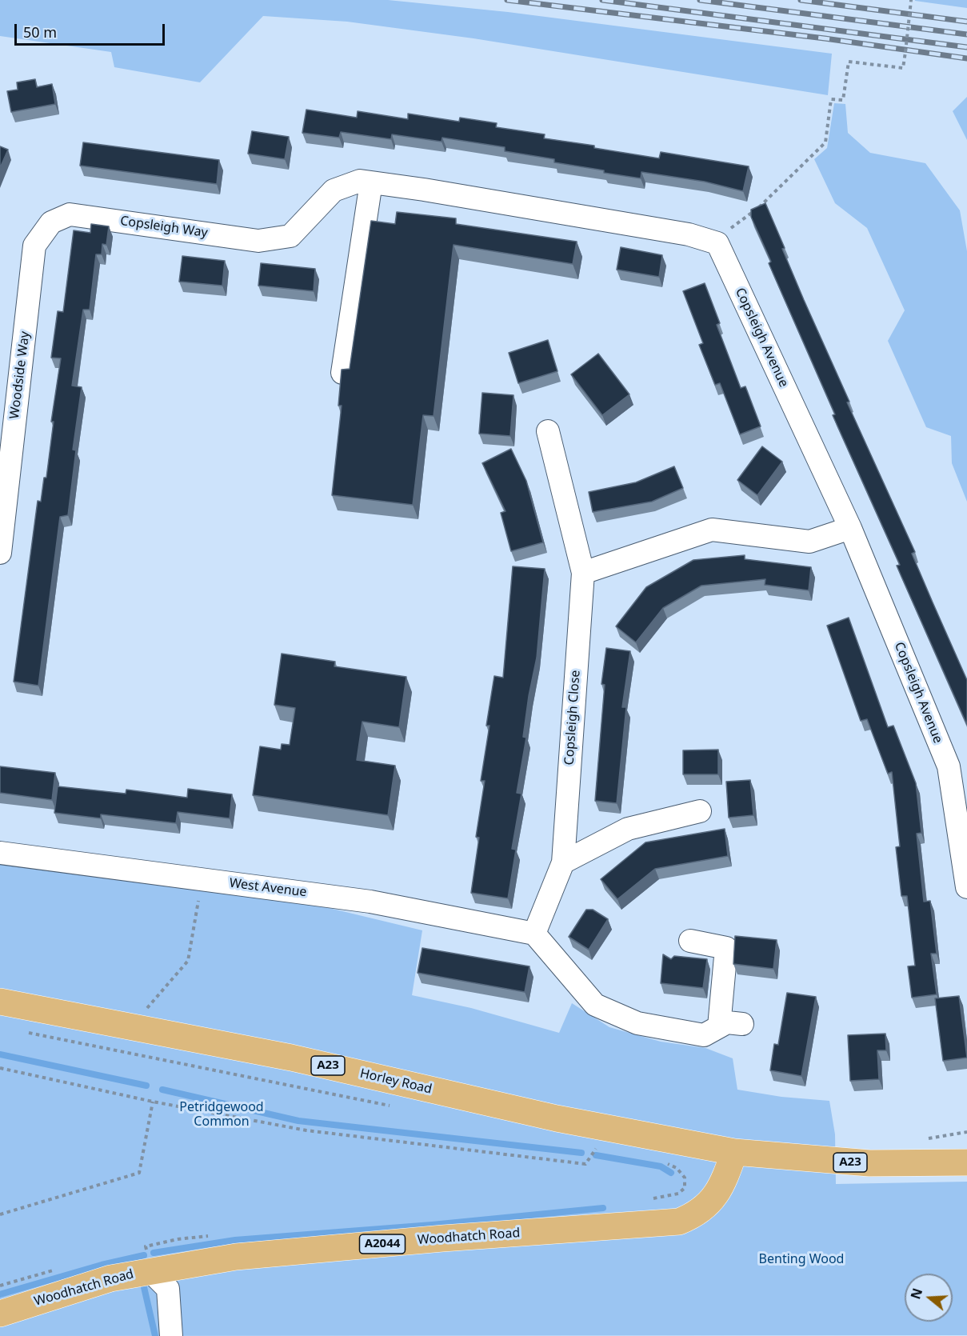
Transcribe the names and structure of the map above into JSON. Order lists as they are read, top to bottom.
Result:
{
  "streets": {
    "main road": [
      "A23",
      "Horley Road",
      "Woodhatch Road",
      "A2044"
    ],
    "street": [
      "Copsleigh Way",
      "Copsleigh Avenue",
      "Woodside Way",
      "Copsleigh Close",
      "West Avenue"
    ]
  },
  "crossings": [
    ["Copsleigh Way", "Woodside Way"],
    ["Copsleigh Close", "West Avenue"],
    ["A23", "Horley Road"],
    ["A23", "Woodhatch Road"],
    ["Horley Road", "Woodhatch Road"]
  ],
  "parks": ["Petridgewood Common", "Benting Wood"],
  "scale_bar": "50 m",
  "north": "left"
}
